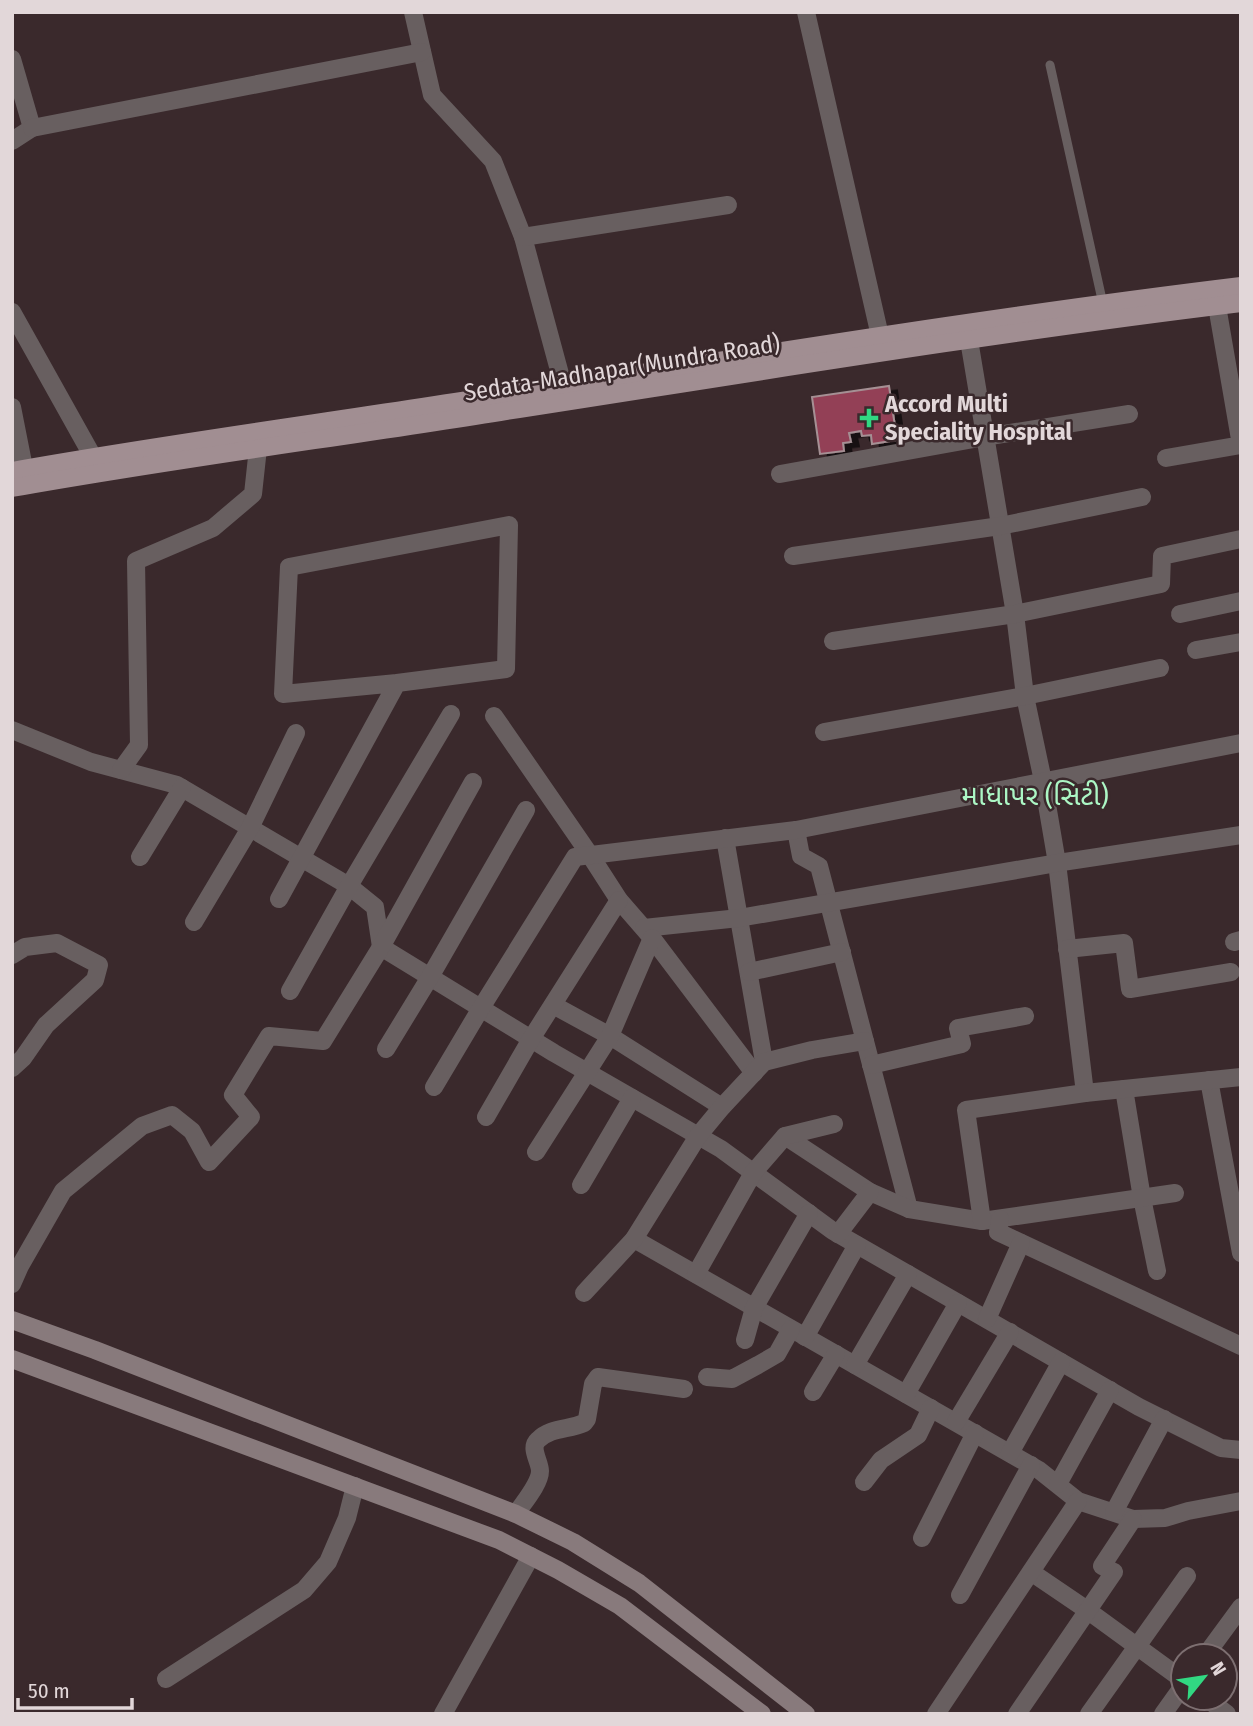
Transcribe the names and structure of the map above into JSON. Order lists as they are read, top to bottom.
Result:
{
  "streets": {
    "main road": ["Sedata-Madhapar(Mundra Road)"]
  },
  "districts": ["માધાપર (સિટી)"],
  "places": {
    "health": ["Accord Multi Speciality Hospital"]
  },
  "scale_bar": "50 m",
  "north": "top right"
}
